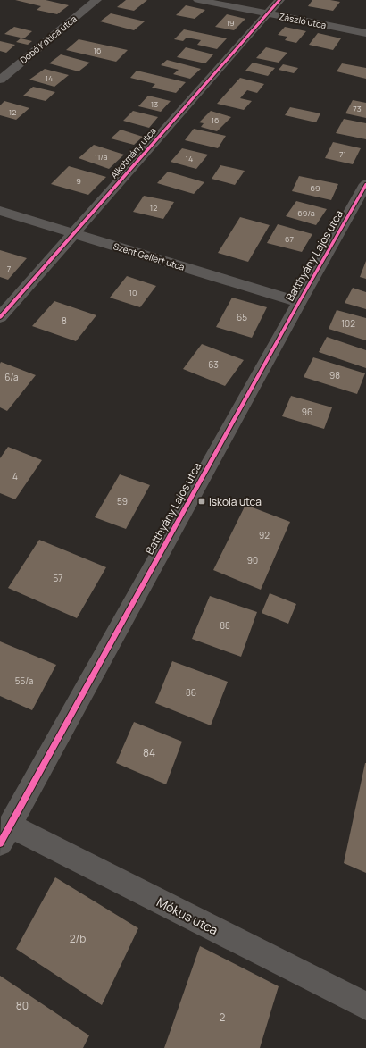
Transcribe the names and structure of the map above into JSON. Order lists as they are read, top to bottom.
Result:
{
  "streets": {
    "street": [
      "Zászló utca",
      "Dobó Katica utca",
      "Alkotmány utca",
      "Batthyány Lajos utca",
      "Szent Gellért utca",
      "Mókus utca"
    ]
  },
  "crossings": [
    ["Zászló utca", "Alkotmány utca"],
    ["Alkotmány utca", "Szent Gellért utca"],
    ["Batthyány Lajos utca", "Szent Gellért utca"],
    ["Batthyány Lajos utca", "Mókus utca"]
  ],
  "places": {
    "transit": ["Iskola utca"]
  },
  "house_numbers": [
    "19",
    "16",
    "14",
    "13",
    "73",
    "12",
    "16",
    "71",
    "11/a",
    "14",
    "9",
    "69",
    "12",
    "69/a",
    "67",
    "7",
    "10",
    "65",
    "8",
    "102",
    "63",
    "98",
    "6/a",
    "96",
    "4",
    "59",
    "92",
    "90",
    "57",
    "88",
    "55/a",
    "86",
    "84",
    "2/b",
    "80",
    "2"
  ]
}
